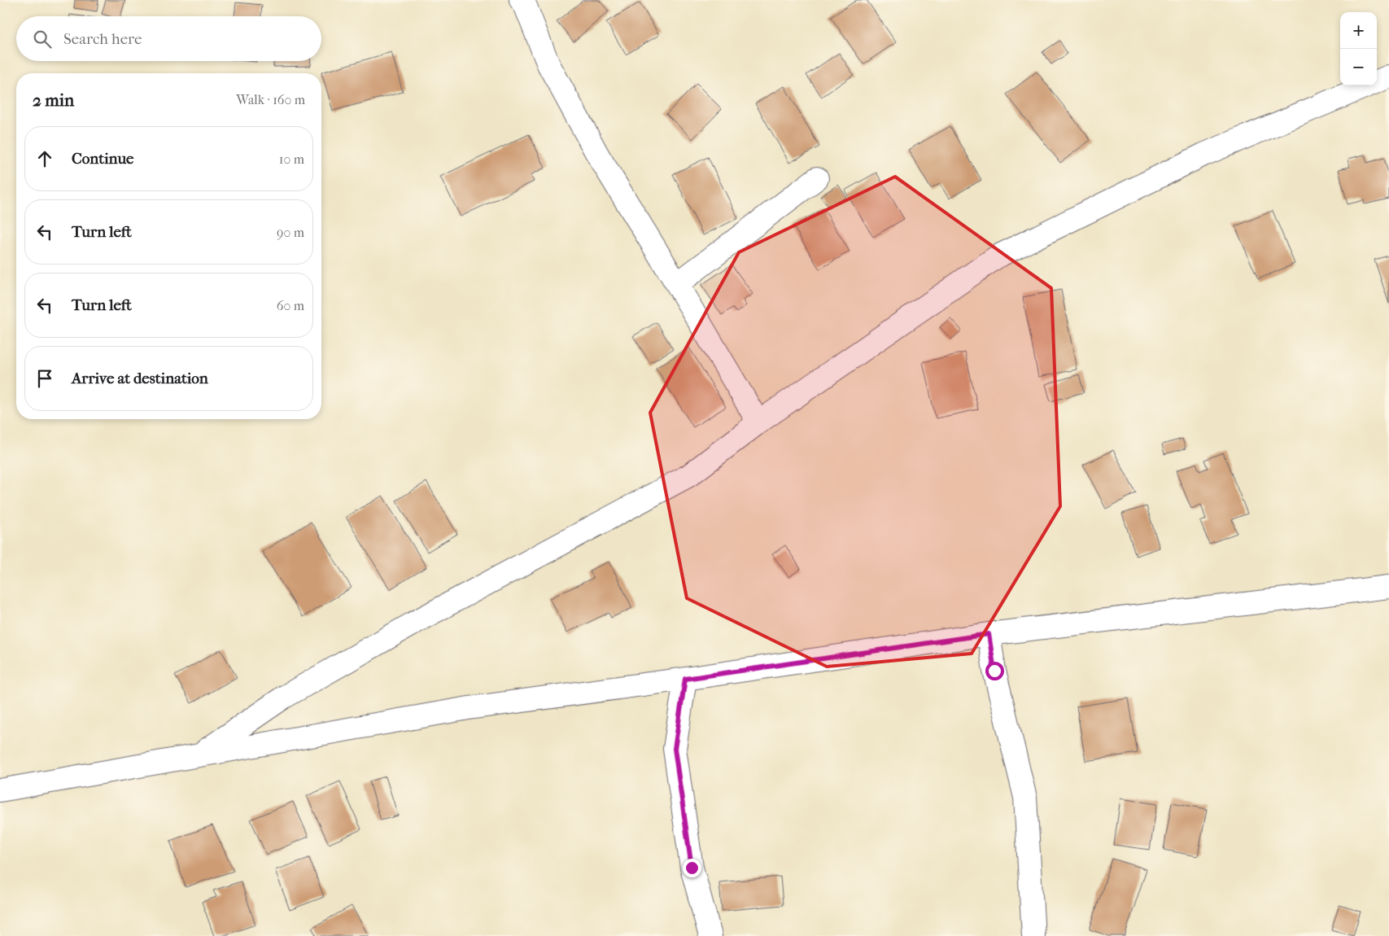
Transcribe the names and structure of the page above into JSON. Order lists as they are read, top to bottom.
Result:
{
  "page": {
    "map_buttons": ["+", "−"],
    "search": "Search here",
    "heading": ["2 min", "Walk · 160 m"],
    "list": [
      ["Continue", "10 m"],
      ["Turn left", "90 m"],
      ["Turn left", "60 m"],
      "Arrive at destination"
    ]
  }
}
